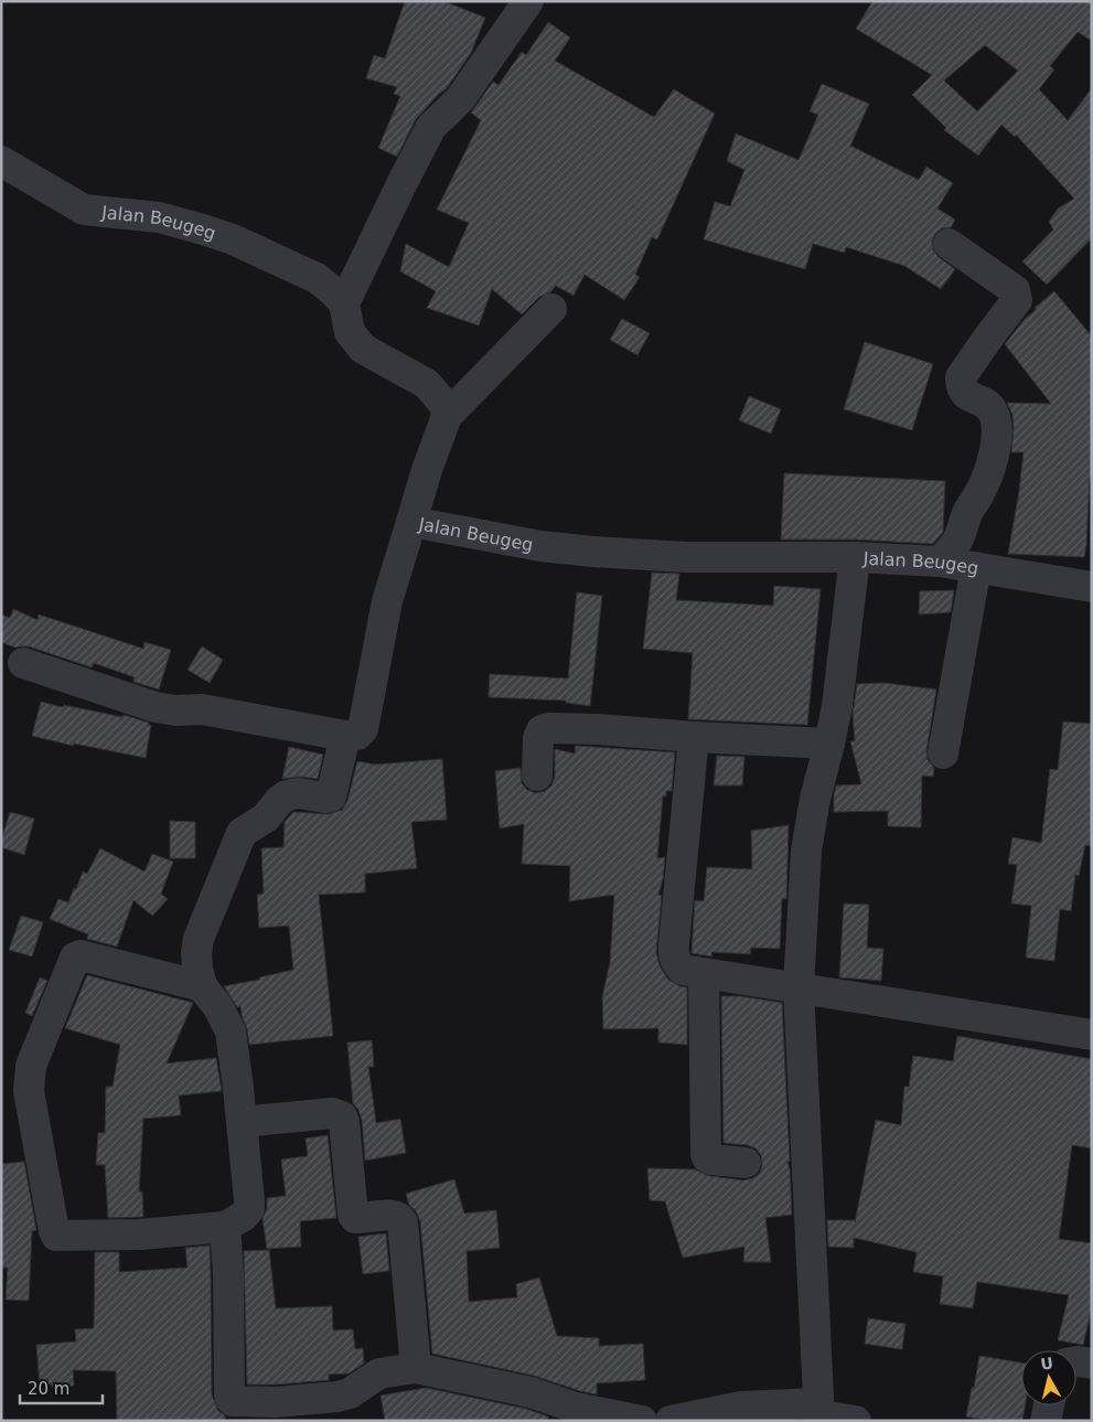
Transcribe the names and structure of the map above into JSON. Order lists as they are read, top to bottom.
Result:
{
  "streets": {
    "street": ["Jalan Beugeg"]
  },
  "scale_bar": "20 m",
  "north": "top"
}
